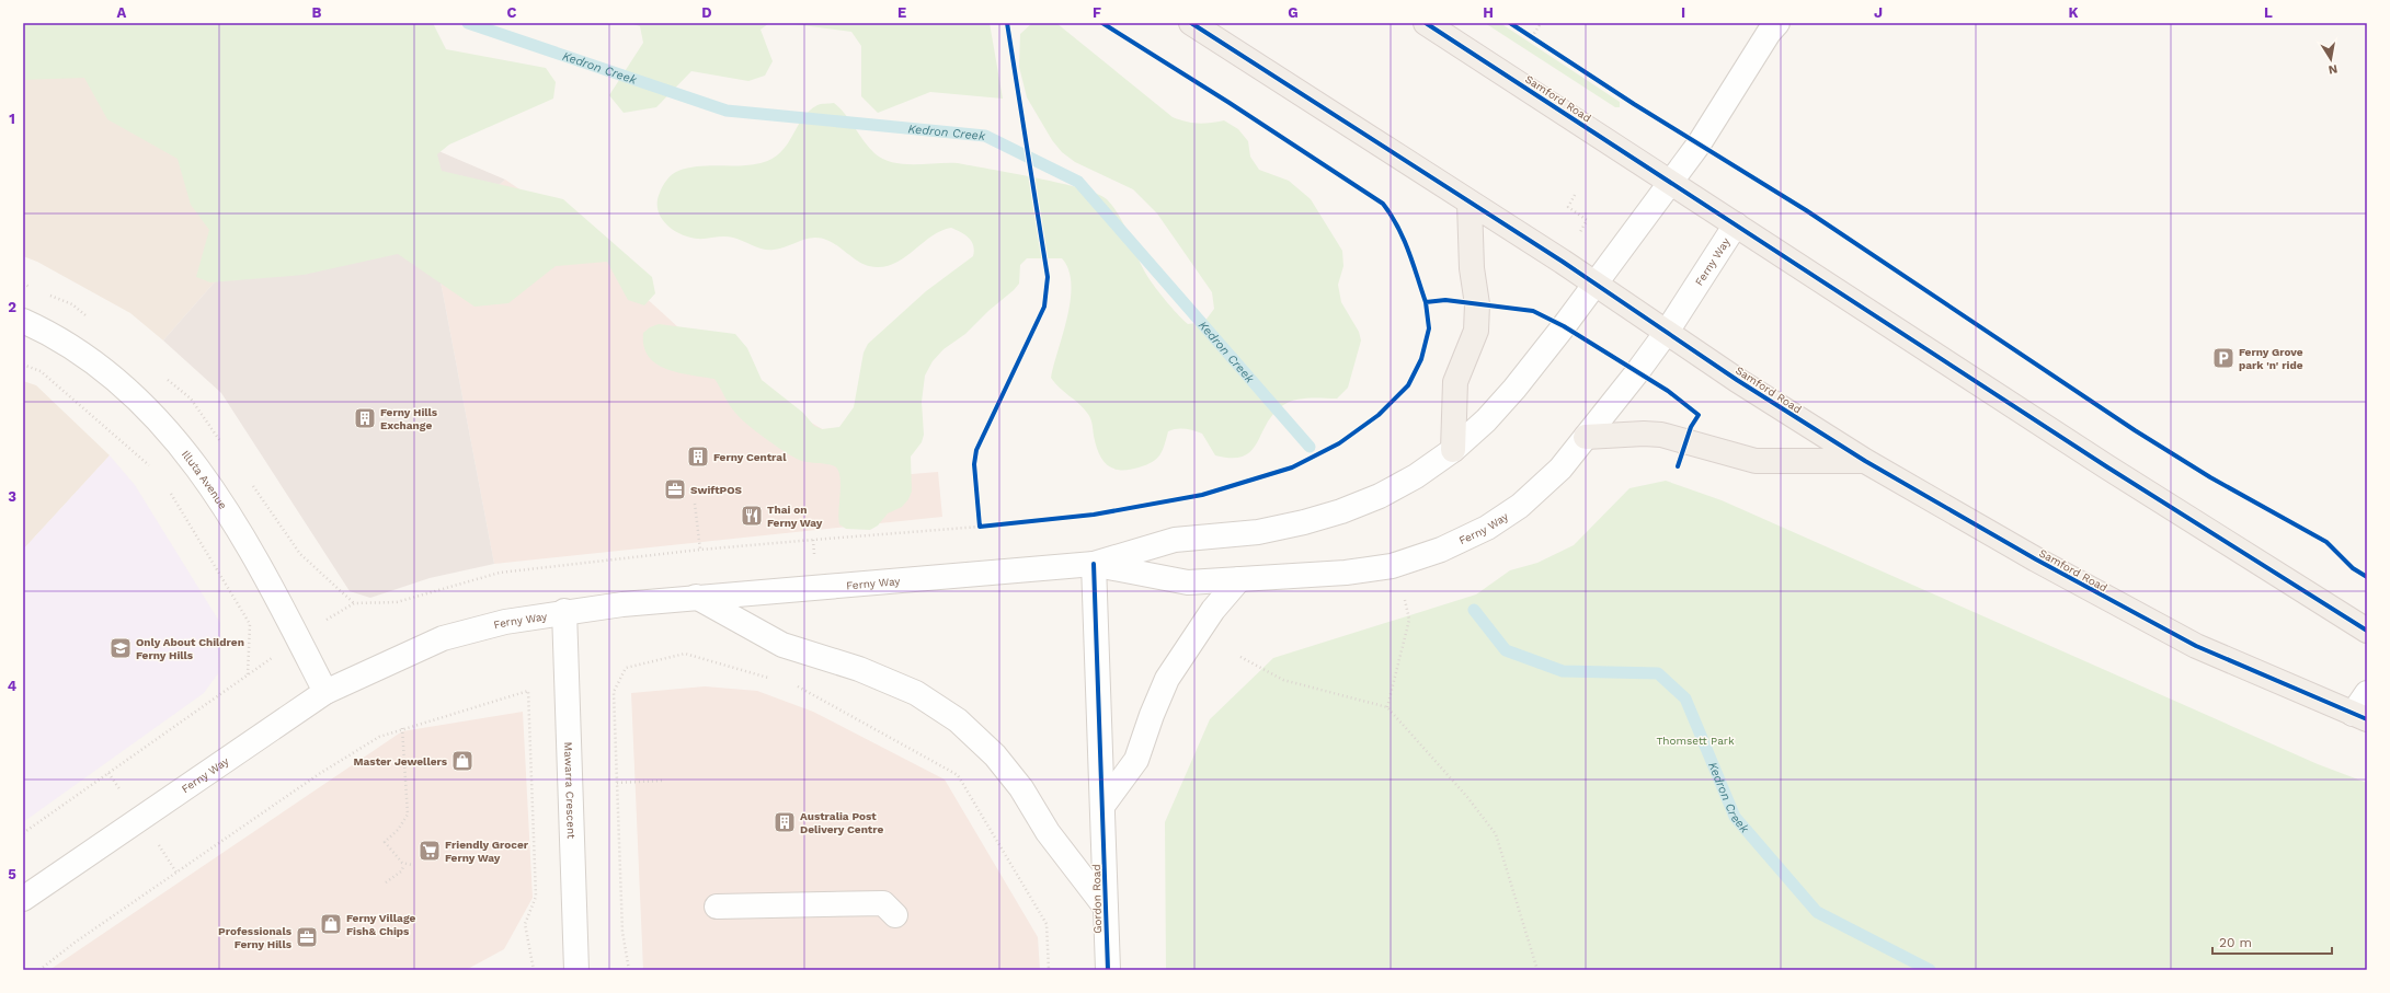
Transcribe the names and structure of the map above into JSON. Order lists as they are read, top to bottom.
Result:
{
  "streets": {
    "main road": ["Samford Road"],
    "street": [
      "Ferny Way",
      "Illuta Avenue",
      "Mawarra Crescent",
      "Gordon Road"
    ]
  },
  "crossings": [
    ["Samford Road", "Ferny Way"],
    ["Ferny Way", "Illuta Avenue"],
    ["Ferny Way", "Mawarra Crescent"],
    ["Ferny Way", "Gordon Road"]
  ],
  "water": ["Kedron Creek"],
  "parks": ["Thomsett Park"],
  "places": {
    "parking": ["Ferny Grove park 'n' ride"],
    "building": ["Ferny Hills Exchange", "Ferny Central", "Australia Post Delivery Centre"],
    "office": ["SwiftPOS", "Professionals Ferny Hills"],
    "restaurant": ["Thai on Ferny Way"],
    "school or university": ["Only About Children Ferny Hills"],
    "shop": ["Master Jewellers", "Ferny Village Fish& Chips"],
    "supermarket": ["Friendly Grocer Ferny Way"]
  },
  "scale_bar": "20 m",
  "north": "bottom",
  "grid": {
    "columns": [
      "A",
      "B",
      "C",
      "D",
      "E",
      "F",
      "G",
      "H",
      "I",
      "J",
      "K",
      "L"
    ],
    "rows": [
      "1",
      "2",
      "3",
      "4",
      "5"
    ]
  }
}
